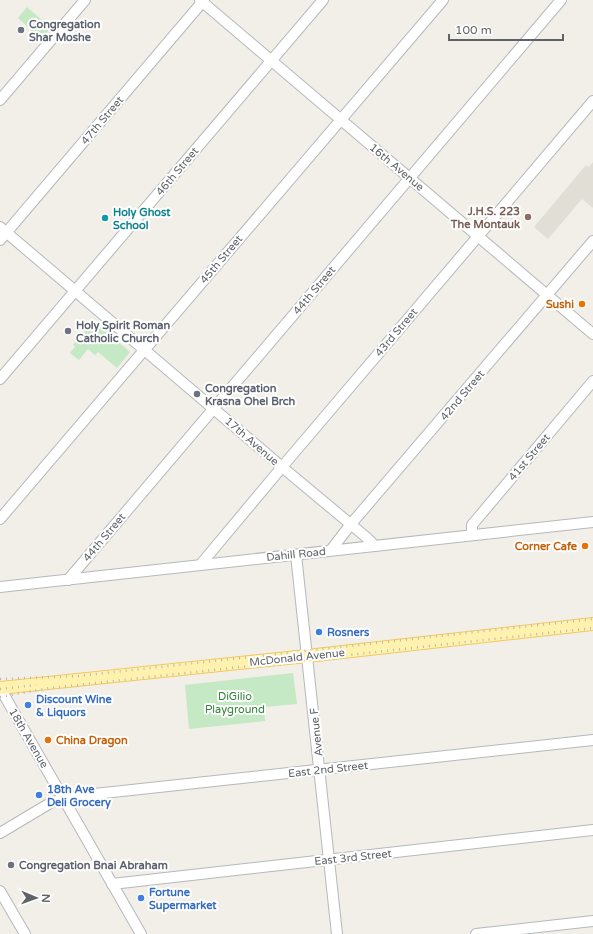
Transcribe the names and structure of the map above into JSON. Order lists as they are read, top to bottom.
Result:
{
  "streets": {
    "main road": ["McDonald Avenue"],
    "street": [
      "47th Street",
      "16th Avenue",
      "46th Street",
      "45th Street",
      "44th Street",
      "43rd Street",
      "42nd Street",
      "17th Avenue",
      "41st Street",
      "Dahill Road",
      "Avenue F",
      "18th Avenue",
      "East 2nd Street",
      "East 3rd Street"
    ]
  },
  "crossings": [
    ["47th Street", "16th Avenue"],
    ["47th Street", "17th Avenue"],
    ["16th Avenue", "46th Street"],
    ["16th Avenue", "45th Street"],
    ["16th Avenue", "44th Street"],
    ["16th Avenue", "43rd Street"],
    ["16th Avenue", "42nd Street"],
    ["46th Street", "17th Avenue"],
    ["45th Street", "17th Avenue"],
    ["44th Street", "17th Avenue"],
    ["44th Street", "Dahill Road"],
    ["43rd Street", "17th Avenue"],
    ["43rd Street", "Dahill Road"],
    ["42nd Street", "17th Avenue"],
    ["42nd Street", "Dahill Road"],
    ["17th Avenue", "Dahill Road"],
    ["41st Street", "Dahill Road"],
    ["Dahill Road", "Avenue F"],
    ["McDonald Avenue", "Avenue F"],
    ["McDonald Avenue", "18th Avenue"],
    ["Avenue F", "East 2nd Street"],
    ["Avenue F", "East 3rd Street"],
    ["18th Avenue", "East 2nd Street"],
    ["18th Avenue", "East 3rd Street"]
  ],
  "parks": ["DiGilio Playground"],
  "places": [
    "Congregation Shar Moshe",
    "J.H.S. 223 The Montauk",
    "Holy Ghost School",
    "Sushi",
    "Holy Spirit Roman Catholic Church",
    "Congregation Krasna Ohel Brch",
    "Corner Cafe",
    "Rosners",
    "Discount Wine & Liquors",
    "China Dragon",
    "18th Ave Deli Grocery",
    "Congregation Bnai Abraham",
    "Fortune Supermarket"
  ],
  "scale_bar": "100 m",
  "north": "right"
}
